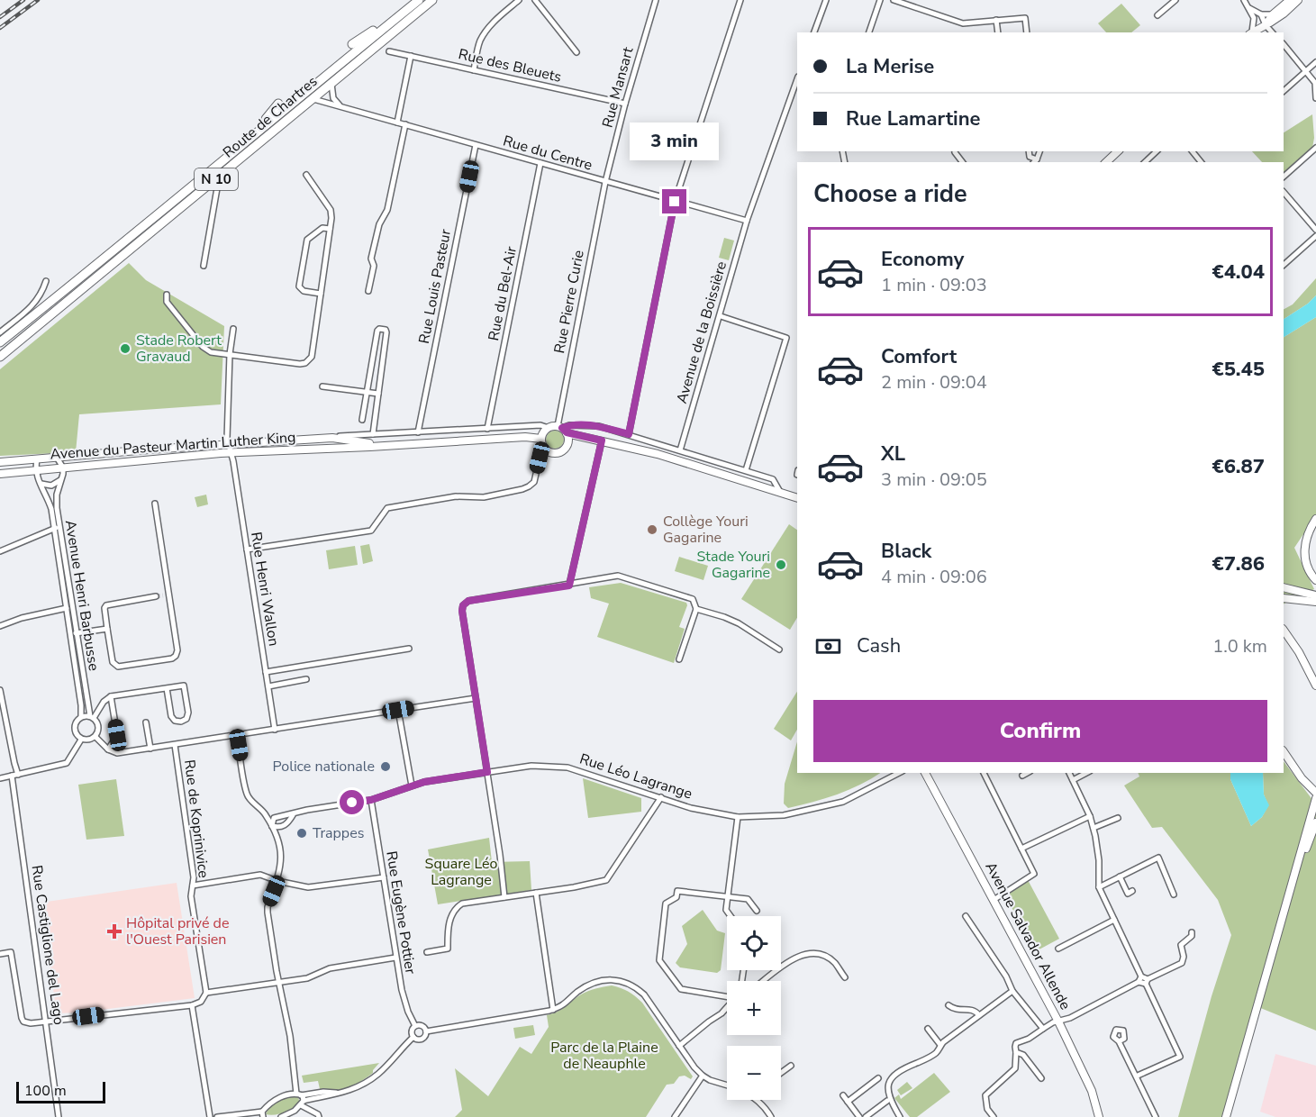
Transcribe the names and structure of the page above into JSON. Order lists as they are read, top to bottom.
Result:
{
  "streets": {
    "main road": ["Route de Chartres", "N 10"],
    "street": [
      "Rue des Bleuets",
      "Rue Mansart",
      "Rue du Centre",
      "Rue Louis Pasteur",
      "Rue du Bel-Air",
      "Rue Pierre Curie",
      "Avenue de la Boissière",
      "Avenue du Pasteur Martin Luther King",
      "Rue Henri Wallon",
      "Avenue Henri Barbusse",
      "Rue Léo Lagrange",
      "Rue de Koprinivice",
      "Rue Eugène Pottier",
      "Avenue Salvador Allende",
      "Rue Castiglione del Lago"
    ]
  },
  "crossings": [
    ["Rue des Bleuets", "Rue Mansart"],
    ["Rue Mansart", "Rue du Centre"],
    ["Rue Mansart", "Rue Pierre Curie"],
    ["Route de Chartres", "Rue du Centre"],
    ["Rue du Centre", "Rue Louis Pasteur"],
    ["Rue du Centre", "Rue du Bel-Air"],
    ["Rue du Centre", "Rue Pierre Curie"],
    ["Rue du Centre", "Avenue de la Boissière"],
    ["Rue Louis Pasteur", "Avenue du Pasteur Martin Luther King"],
    ["Rue du Bel-Air", "Avenue du Pasteur Martin Luther King"],
    ["Rue Pierre Curie", "Avenue du Pasteur Martin Luther King"],
    ["Avenue de la Boissière", "Avenue du Pasteur Martin Luther King"],
    ["Avenue du Pasteur Martin Luther King", "Rue Henri Wallon"],
    ["Avenue du Pasteur Martin Luther King", "Avenue Henri Barbusse"],
    ["Rue Léo Lagrange", "Rue Eugène Pottier"]
  ],
  "parks": ["Square Léo Lagrange", "Parc de la Plaine de Neauphle"],
  "places": {
    "other": [
      "Stade Robert Gravaud",
      "Collège Youri Gagarine",
      "Stade Youri Gagarine",
      "Police nationale",
      "Trappes"
    ],
    "health": ["Hôpital privé de l'Ouest Parisien"]
  },
  "scale_bar": "100 m",
  "page": {
    "banner": ["La Merise", "Rue Lamartine"],
    "bubble": "3 min",
    "heading": "Choose a ride",
    "list": [
      {
        "name": "Economy",
        "note": "1 min · 09:03",
        "value": "€4.04"
      },
      {
        "name": "Comfort",
        "note": "2 min · 09:04",
        "value": "€5.45"
      },
      {
        "name": "XL",
        "note": "3 min · 09:05",
        "value": "€6.87"
      },
      {
        "name": "Black",
        "note": "4 min · 09:06",
        "value": "€7.86"
      }
    ],
    "pay": ["Cash", "1.0 km"],
    "buttons": "Confirm",
    "map_buttons": ["+", "−"],
    "scale": "100 m"
  }
}
